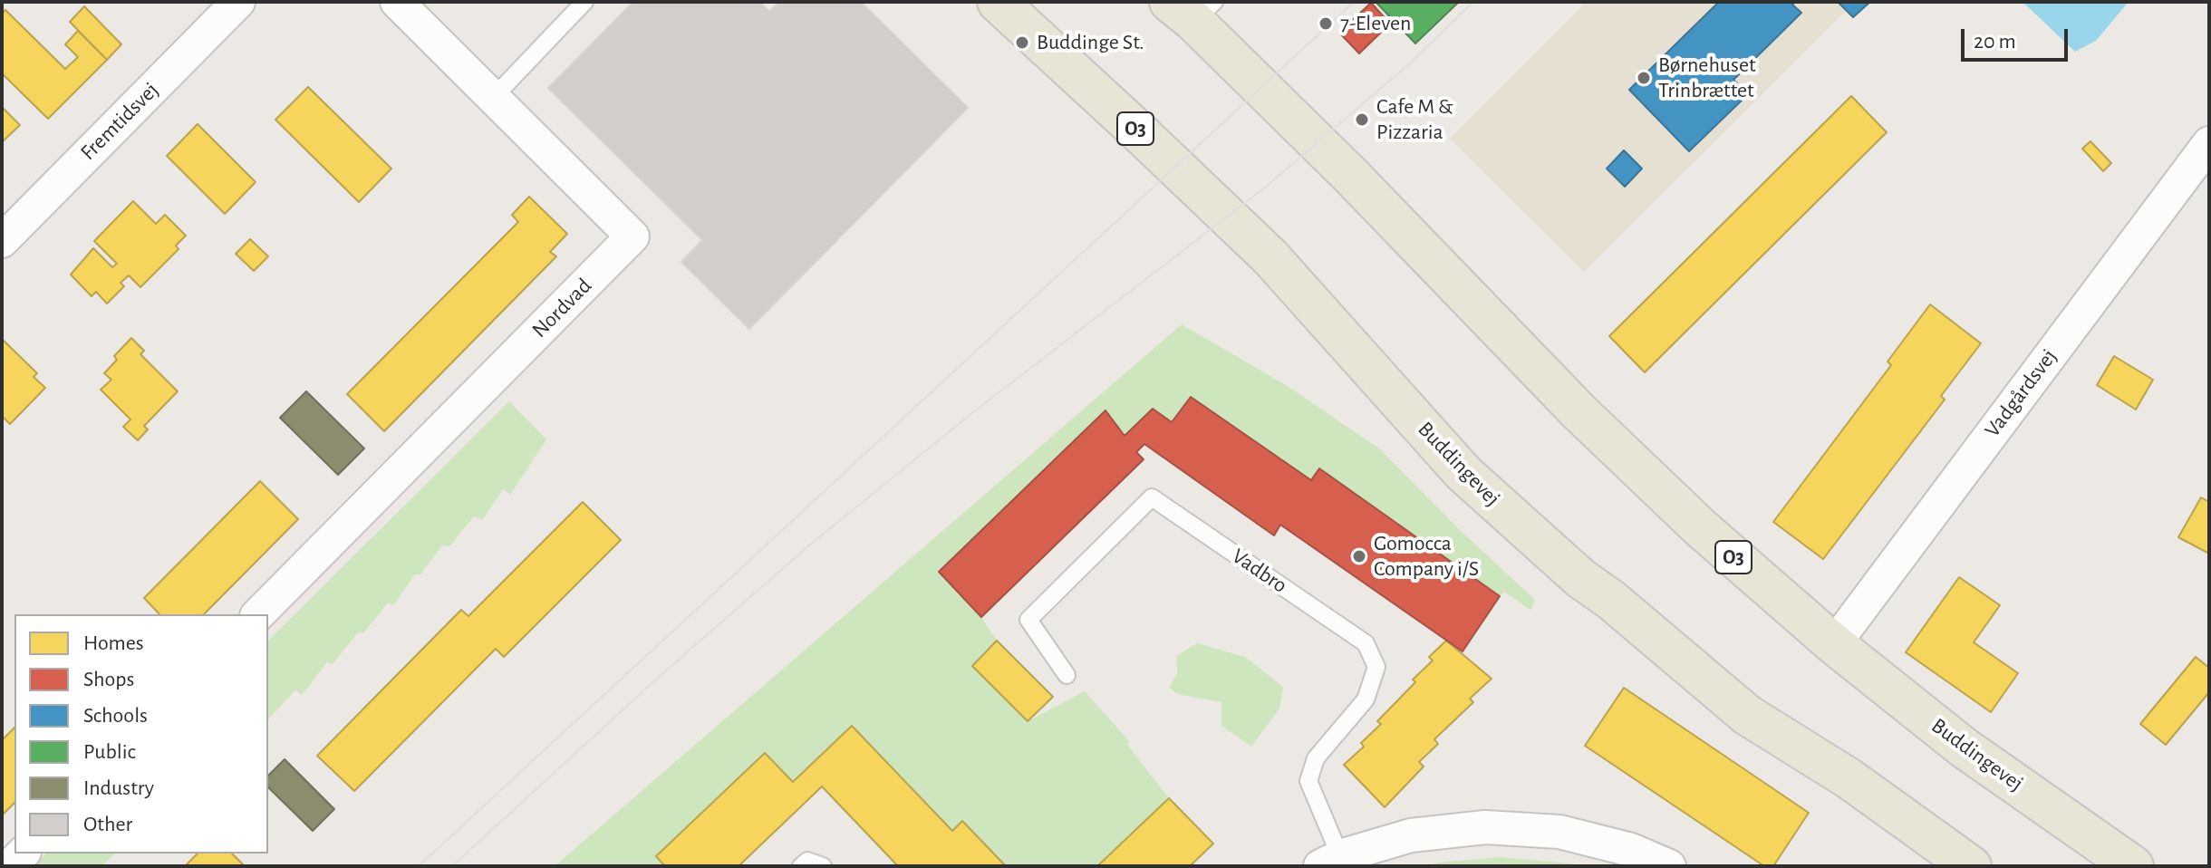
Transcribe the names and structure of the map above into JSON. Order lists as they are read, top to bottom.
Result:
{
  "streets": {
    "main road": ["O3", "Buddingevej"],
    "street": [
      "Fremtidsvej",
      "Nordvad",
      "Vadgårdsvej",
      "Vadbro"
    ]
  },
  "crossings": [
    ["Vadgårdsvej", "Buddingevej"]
  ],
  "places": [
    "7-Eleven",
    "Buddinge St.",
    "Børnehuset Trinbrættet",
    "Cafe M & Pizzaria",
    "Gomocca Company i/S"
  ],
  "legend": [
    "Homes",
    "Shops",
    "Schools",
    "Public",
    "Industry",
    "Other"
  ],
  "scale_bar": "20 m"
}
